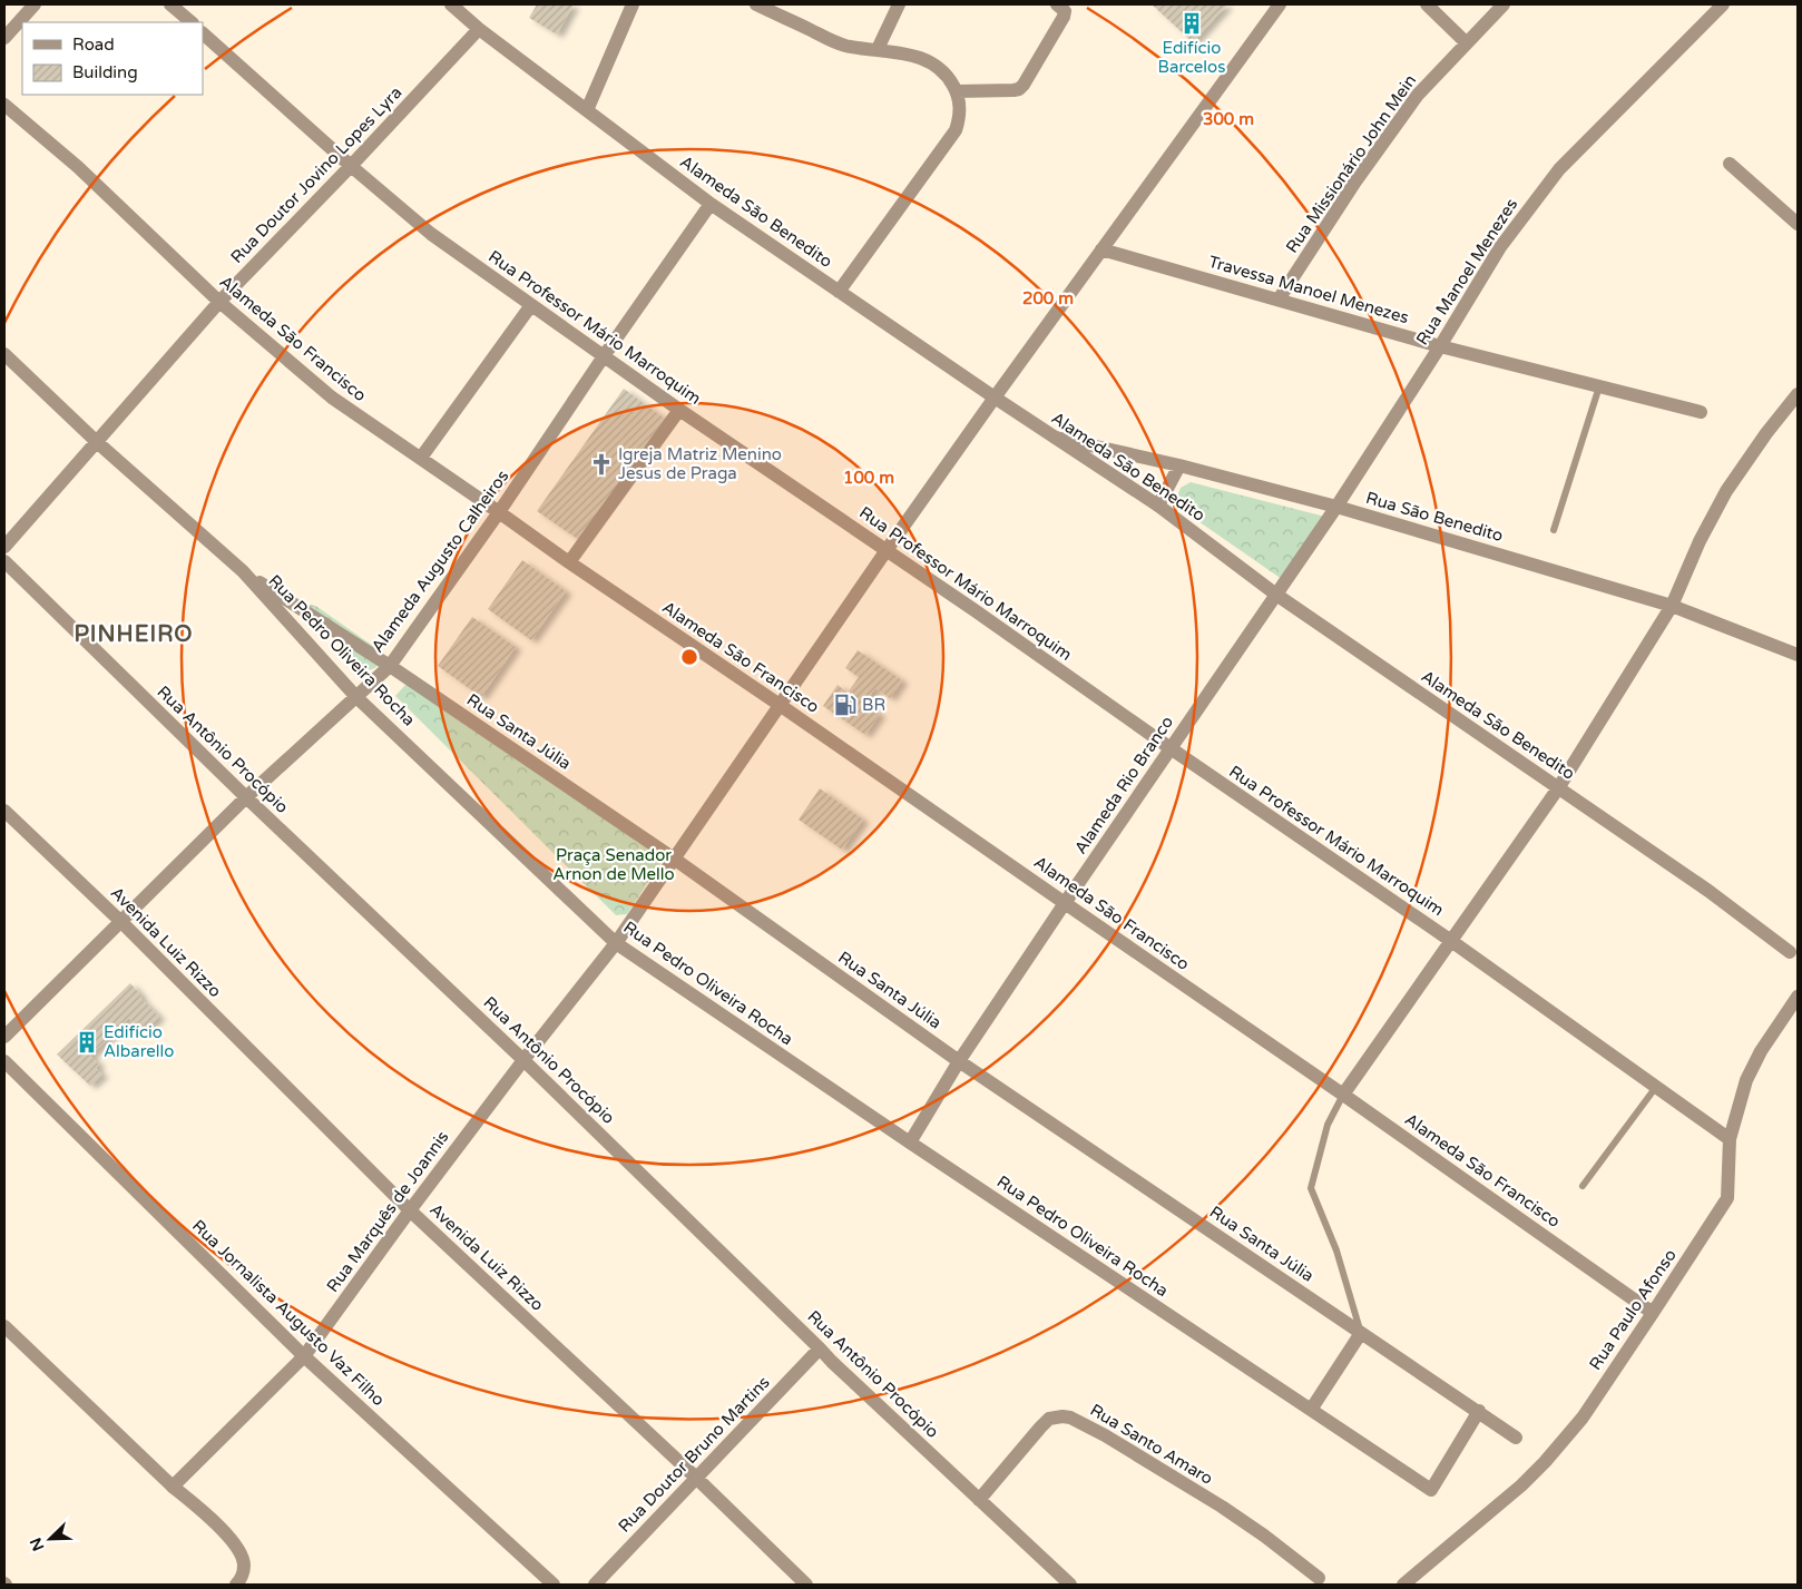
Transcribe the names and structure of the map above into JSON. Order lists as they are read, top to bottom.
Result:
{
  "streets": {
    "street": [
      "Rua Missionário John Mein",
      "Rua Doutor Jovino Lopes Lyra",
      "Alameda São Benedito",
      "Rua Manoel Menezes",
      "Travessa Manoel Menezes",
      "Rua Professor Mário Marroquim",
      "Alameda São Francisco",
      "Rua São Benedito",
      "Alameda Augusto Calheiros",
      "Rua Pedro Oliveira Rocha",
      "Rua Santa Júlia",
      "Rua Antônio Procópio",
      "Alameda Rio Branco",
      "Avenida Luiz Rizzo",
      "Rua Marquês de Joannis",
      "Rua Paulo Afonso",
      "Rua Jornalista Augusto Vaz Filho",
      "Rua Santo Amaro",
      "Rua Doutor Bruno Martins"
    ]
  },
  "crossings": [
    ["Rua Missionário John Mein", "Travessa Manoel Menezes"],
    ["Rua Doutor Jovino Lopes Lyra", "Alameda São Benedito"],
    ["Rua Doutor Jovino Lopes Lyra", "Rua Professor Mário Marroquim"],
    ["Rua Doutor Jovino Lopes Lyra", "Alameda São Francisco"],
    ["Rua Doutor Jovino Lopes Lyra", "Rua Pedro Oliveira Rocha"],
    ["Alameda São Benedito", "Rua São Benedito"],
    ["Alameda São Benedito", "Alameda Augusto Calheiros"],
    ["Alameda São Benedito", "Alameda Rio Branco"],
    ["Alameda São Benedito", "Rua Marquês de Joannis"],
    ["Rua Manoel Menezes", "Travessa Manoel Menezes"],
    ["Rua Manoel Menezes", "Rua São Benedito"],
    ["Rua Manoel Menezes", "Alameda Rio Branco"],
    ["Travessa Manoel Menezes", "Rua Marquês de Joannis"],
    ["Rua Professor Mário Marroquim", "Alameda Augusto Calheiros"],
    ["Rua Professor Mário Marroquim", "Alameda Rio Branco"],
    ["Rua Professor Mário Marroquim", "Rua Marquês de Joannis"],
    ["Rua Professor Mário Marroquim", "Rua Paulo Afonso"],
    ["Alameda São Francisco", "Alameda Augusto Calheiros"],
    ["Alameda São Francisco", "Alameda Rio Branco"],
    ["Alameda São Francisco", "Rua Marquês de Joannis"],
    ["Alameda São Francisco", "Rua Paulo Afonso"],
    ["Rua São Benedito", "Alameda Rio Branco"],
    ["Alameda Augusto Calheiros", "Rua Pedro Oliveira Rocha"],
    ["Alameda Augusto Calheiros", "Rua Santa Júlia"],
    ["Alameda Augusto Calheiros", "Rua Antônio Procópio"],
    ["Alameda Augusto Calheiros", "Avenida Luiz Rizzo"],
    ["Rua Pedro Oliveira Rocha", "Rua Santa Júlia"],
    ["Rua Pedro Oliveira Rocha", "Alameda Rio Branco"],
    ["Rua Pedro Oliveira Rocha", "Rua Marquês de Joannis"],
    ["Rua Santa Júlia", "Alameda Rio Branco"],
    ["Rua Santa Júlia", "Rua Marquês de Joannis"],
    ["Rua Antônio Procópio", "Rua Marquês de Joannis"],
    ["Rua Antônio Procópio", "Rua Santo Amaro"],
    ["Rua Antônio Procópio", "Rua Doutor Bruno Martins"],
    ["Avenida Luiz Rizzo", "Rua Marquês de Joannis"],
    ["Avenida Luiz Rizzo", "Rua Doutor Bruno Martins"],
    ["Rua Marquês de Joannis", "Rua Jornalista Augusto Vaz Filho"]
  ],
  "districts": ["PINHEIRO"],
  "parks": ["Praça Senador Arnon de Mello"],
  "places": {
    "building": ["Edifício Barcelos", "Edifício Albarello"],
    "church": ["Igreja Matriz Menino Jesus de Praga"],
    "fuel station": ["BR"]
  },
  "legend": ["Road", "Building"],
  "north": "bottom left",
  "rings": ["300 m", "200 m", "100 m"]
}
